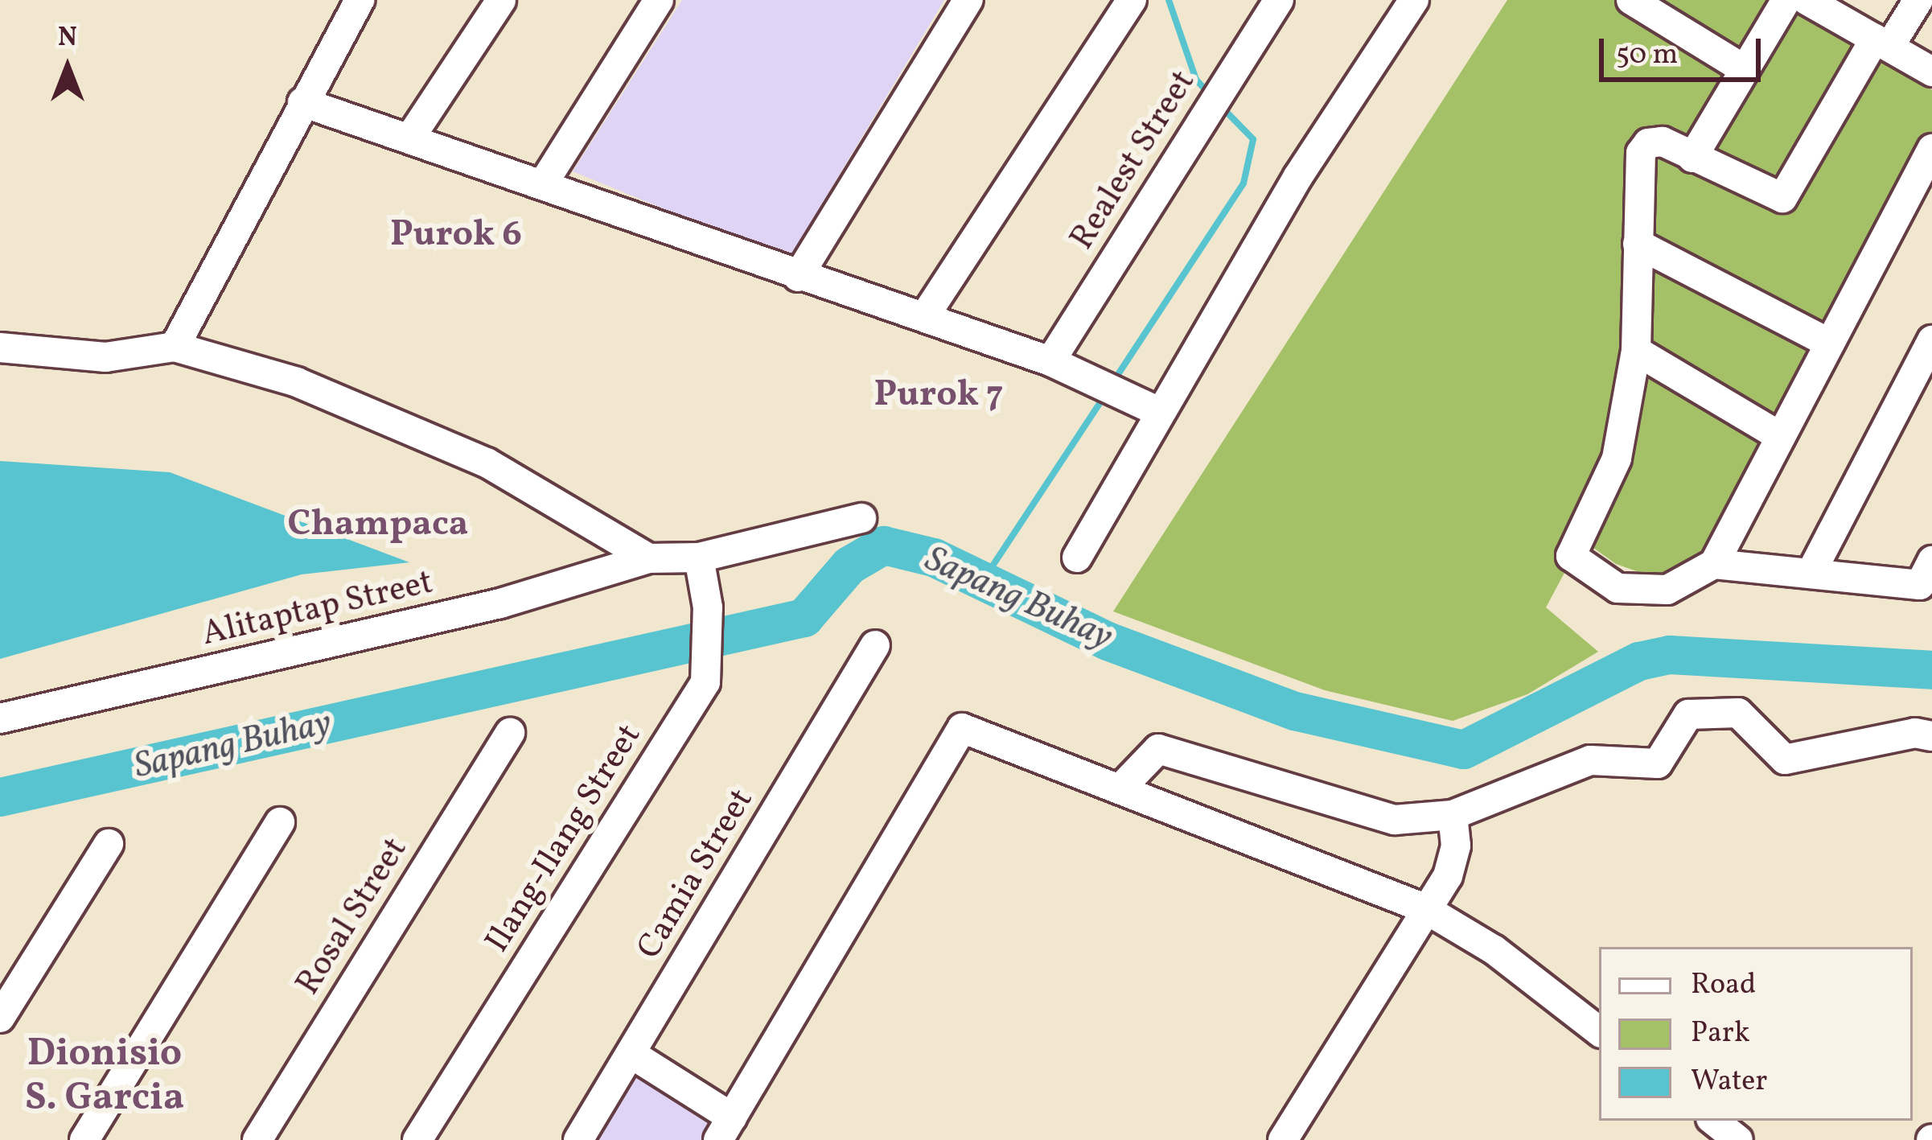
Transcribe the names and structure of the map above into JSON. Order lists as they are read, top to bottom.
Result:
{
  "streets": {
    "street": [
      "Realest Street",
      "Alitaptap Street",
      "Ilang-Ilang Street",
      "Camia Street",
      "Rosal Street"
    ]
  },
  "crossings": [
    ["Alitaptap Street", "Ilang-Ilang Street"]
  ],
  "districts": [
    "Purok 6",
    "Purok 7",
    "Champaca",
    "Dionisio S. Garcia"
  ],
  "water": ["Sapang Buhay"],
  "legend": ["Road", "Park", "Water"],
  "scale_bar": "50 m",
  "north": "top"
}
